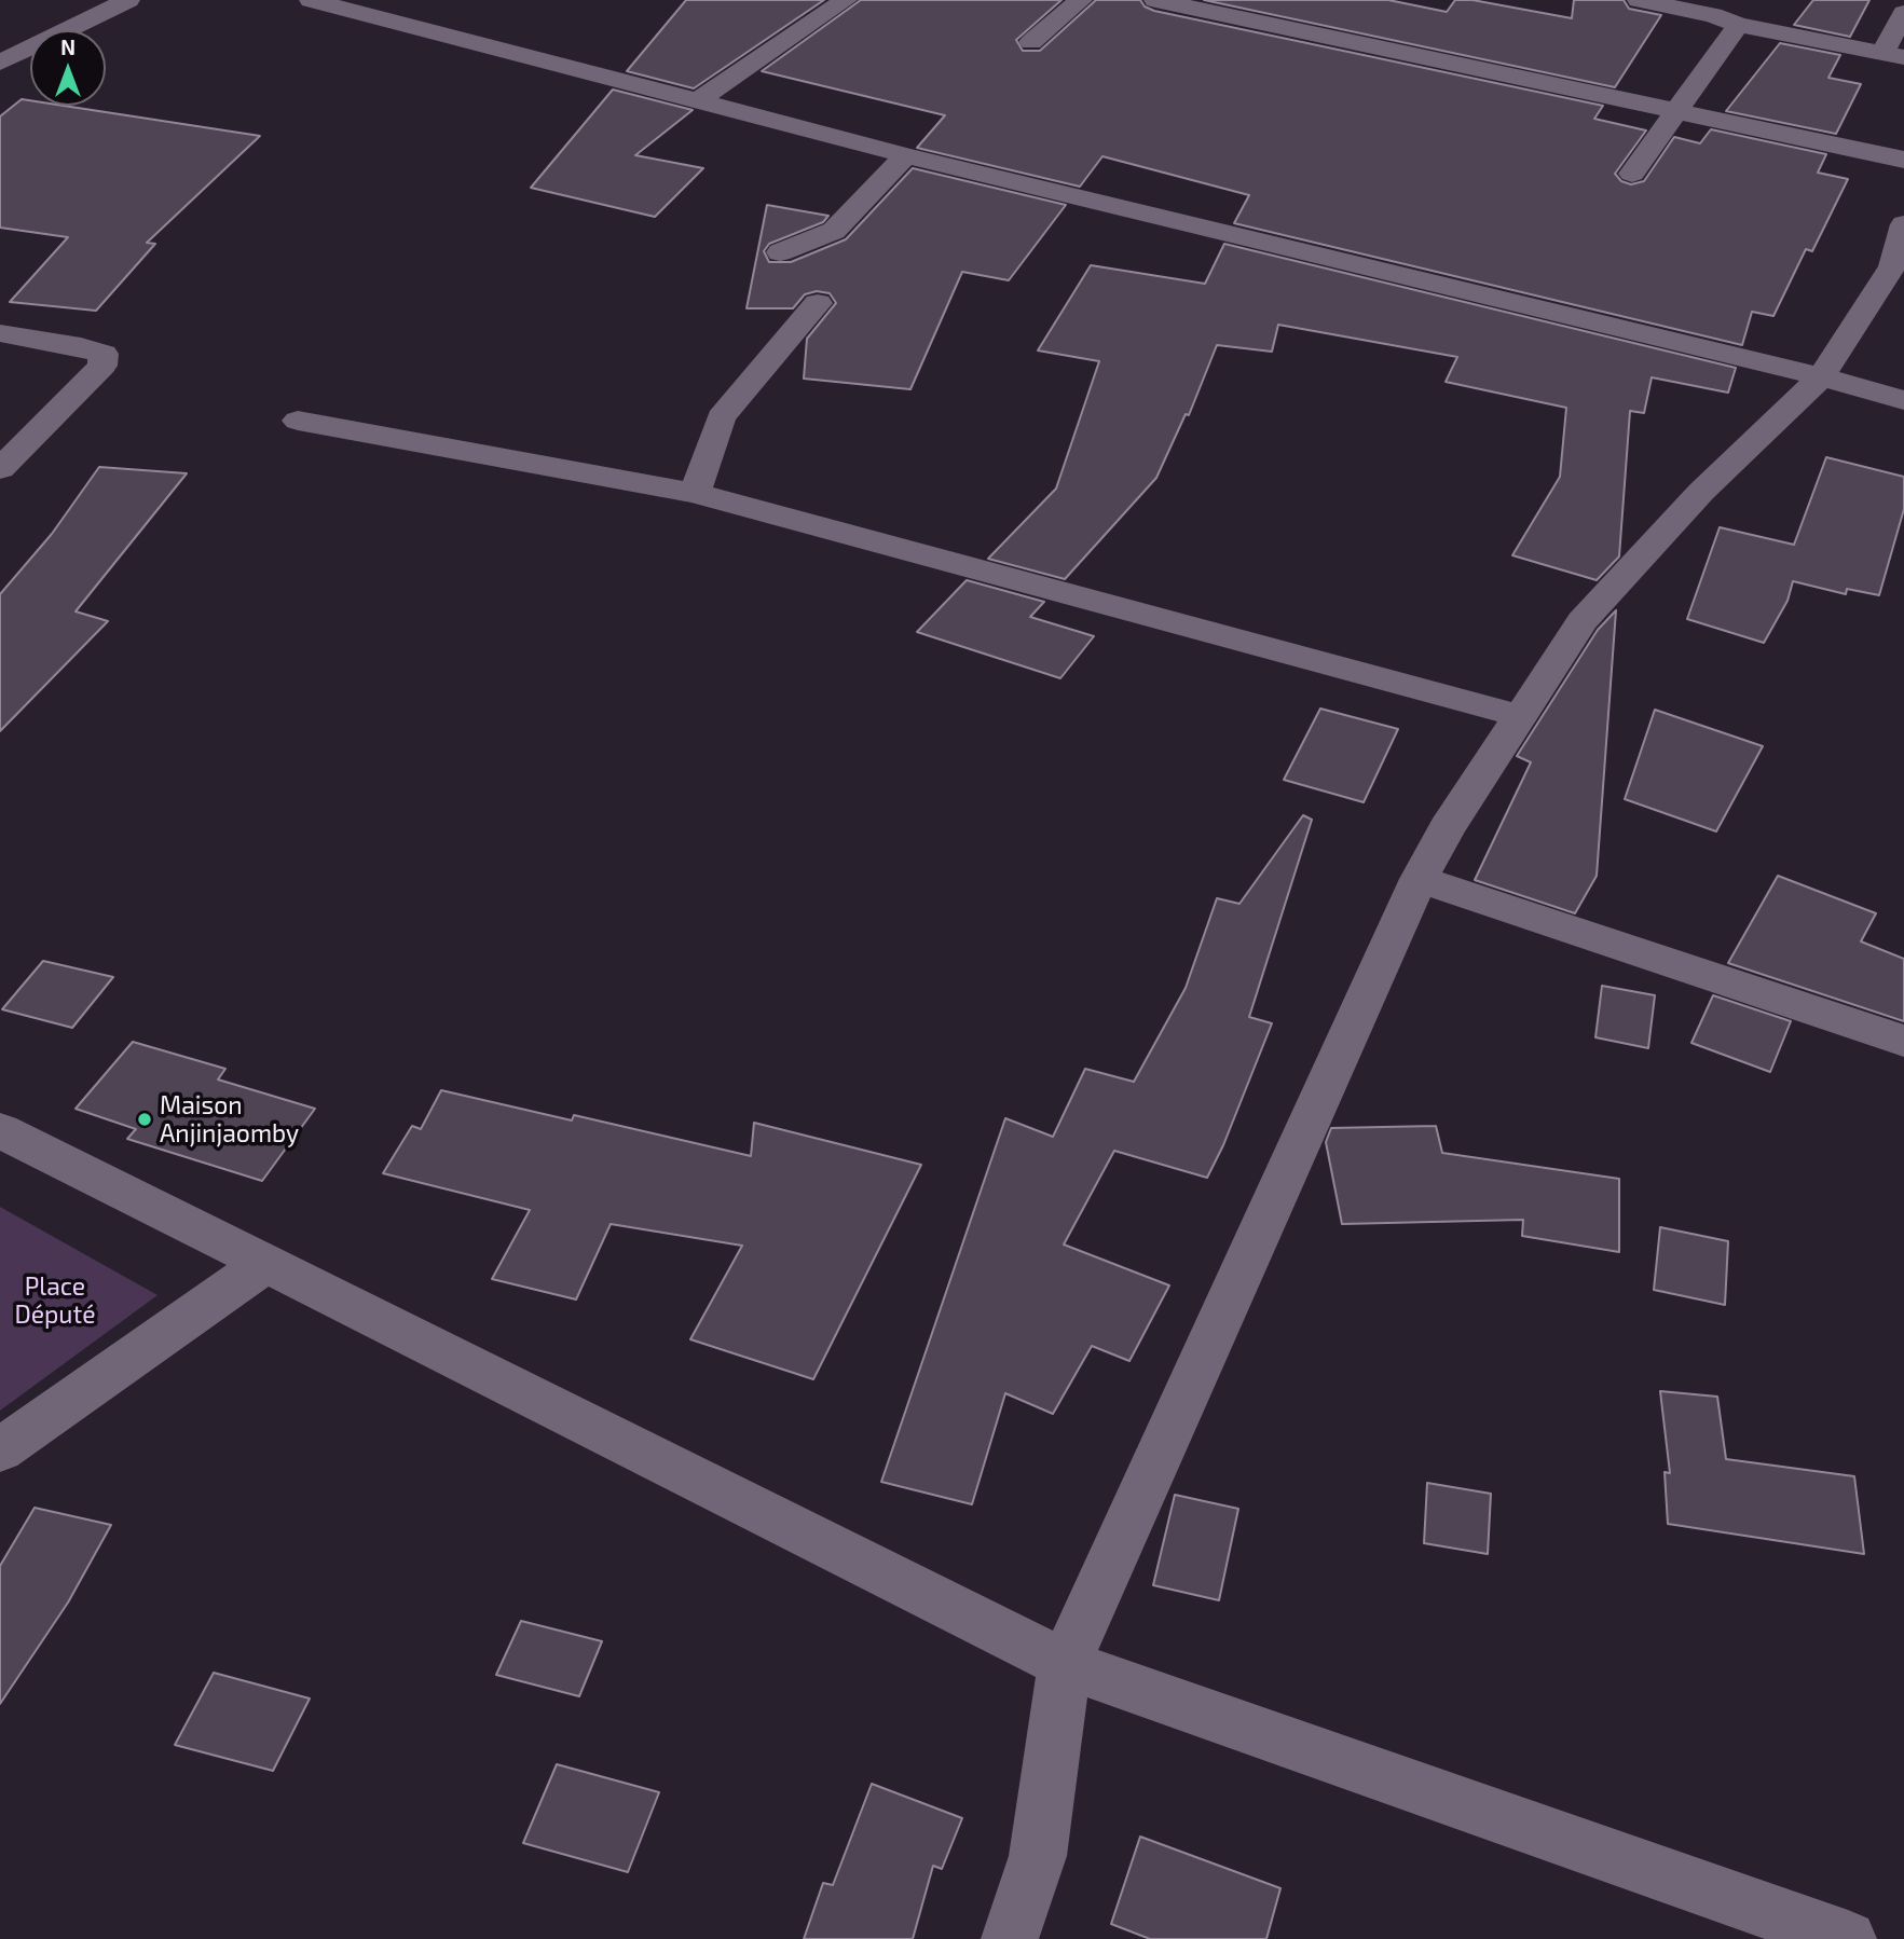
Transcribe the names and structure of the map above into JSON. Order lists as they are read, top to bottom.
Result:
{
  "parks": ["Place Député"],
  "places": ["Maison Anjinjaomby"],
  "north": "top"
}
